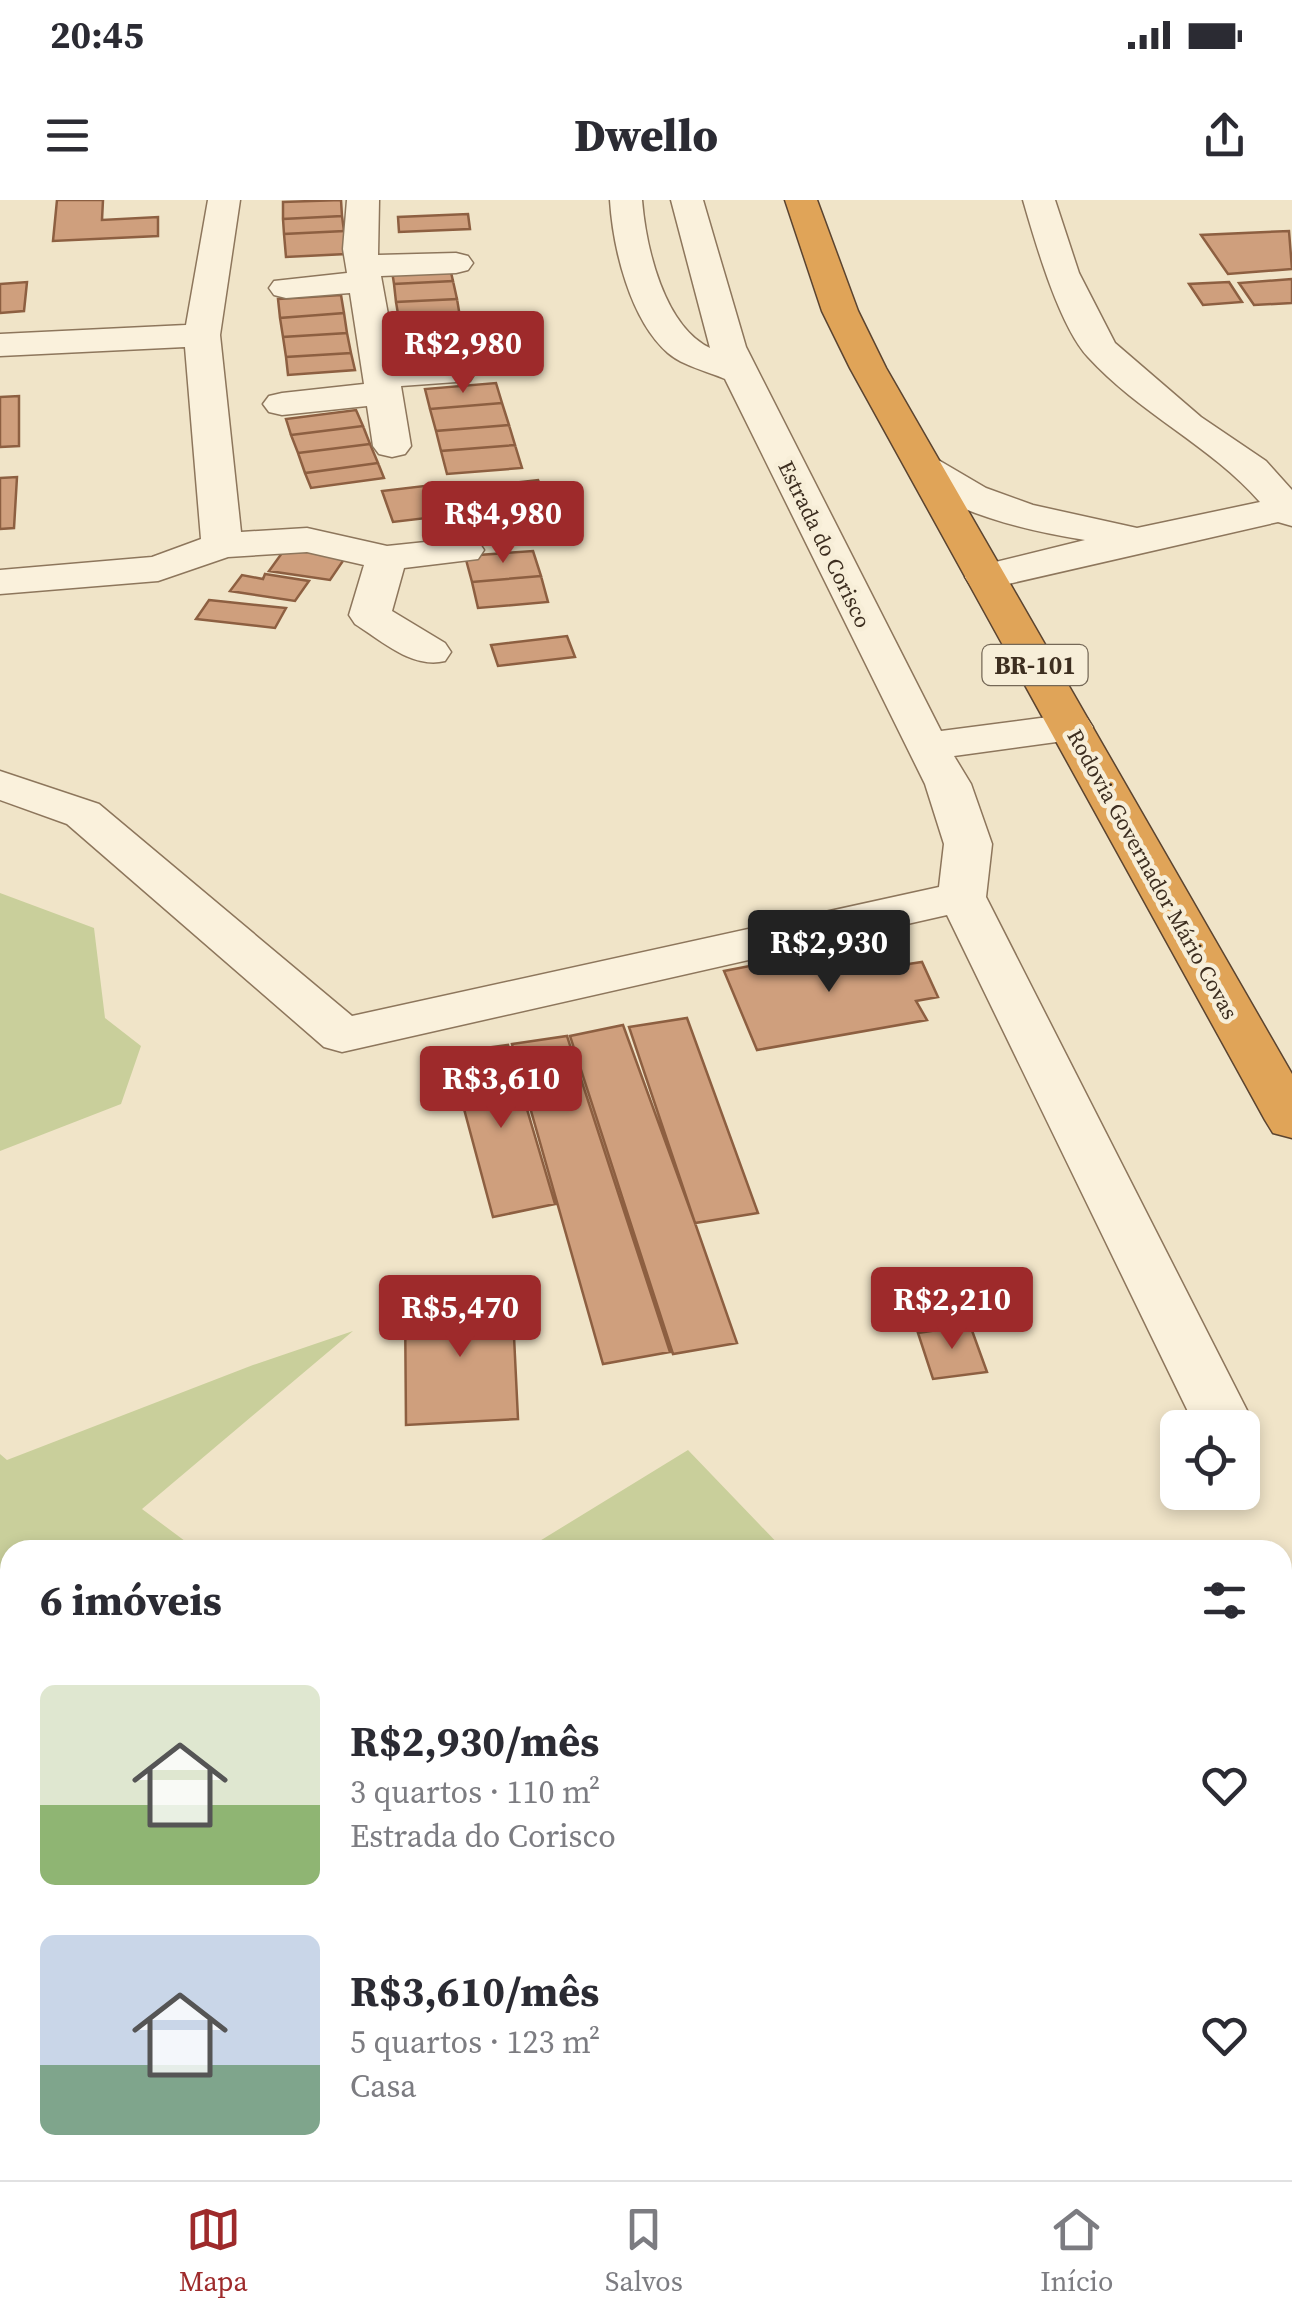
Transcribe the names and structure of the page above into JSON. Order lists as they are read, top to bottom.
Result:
{
  "streets": {
    "highway": ["BR-101", "Rodovia Governador Mário Covas"],
    "street": ["Estrada do Corisco"]
  },
  "page": {
    "status": "20:45",
    "header": "Dwello",
    "price": [
      "R$2,980",
      "R$4,980",
      "R$2,930",
      "R$3,610",
      "R$2,210",
      "R$5,470"
    ],
    "heading": "6 imóveis",
    "list": [
      {
        "name": "R$2,930/mês",
        "note": "3 quartos · 110 m² · Estrada do Corisco"
      },
      {
        "name": "R$3,610/mês",
        "note": "5 quartos · 123 m² · Casa"
      }
    ],
    "tabs": ["Mapa", "Salvos", "Início"]
  }
}
